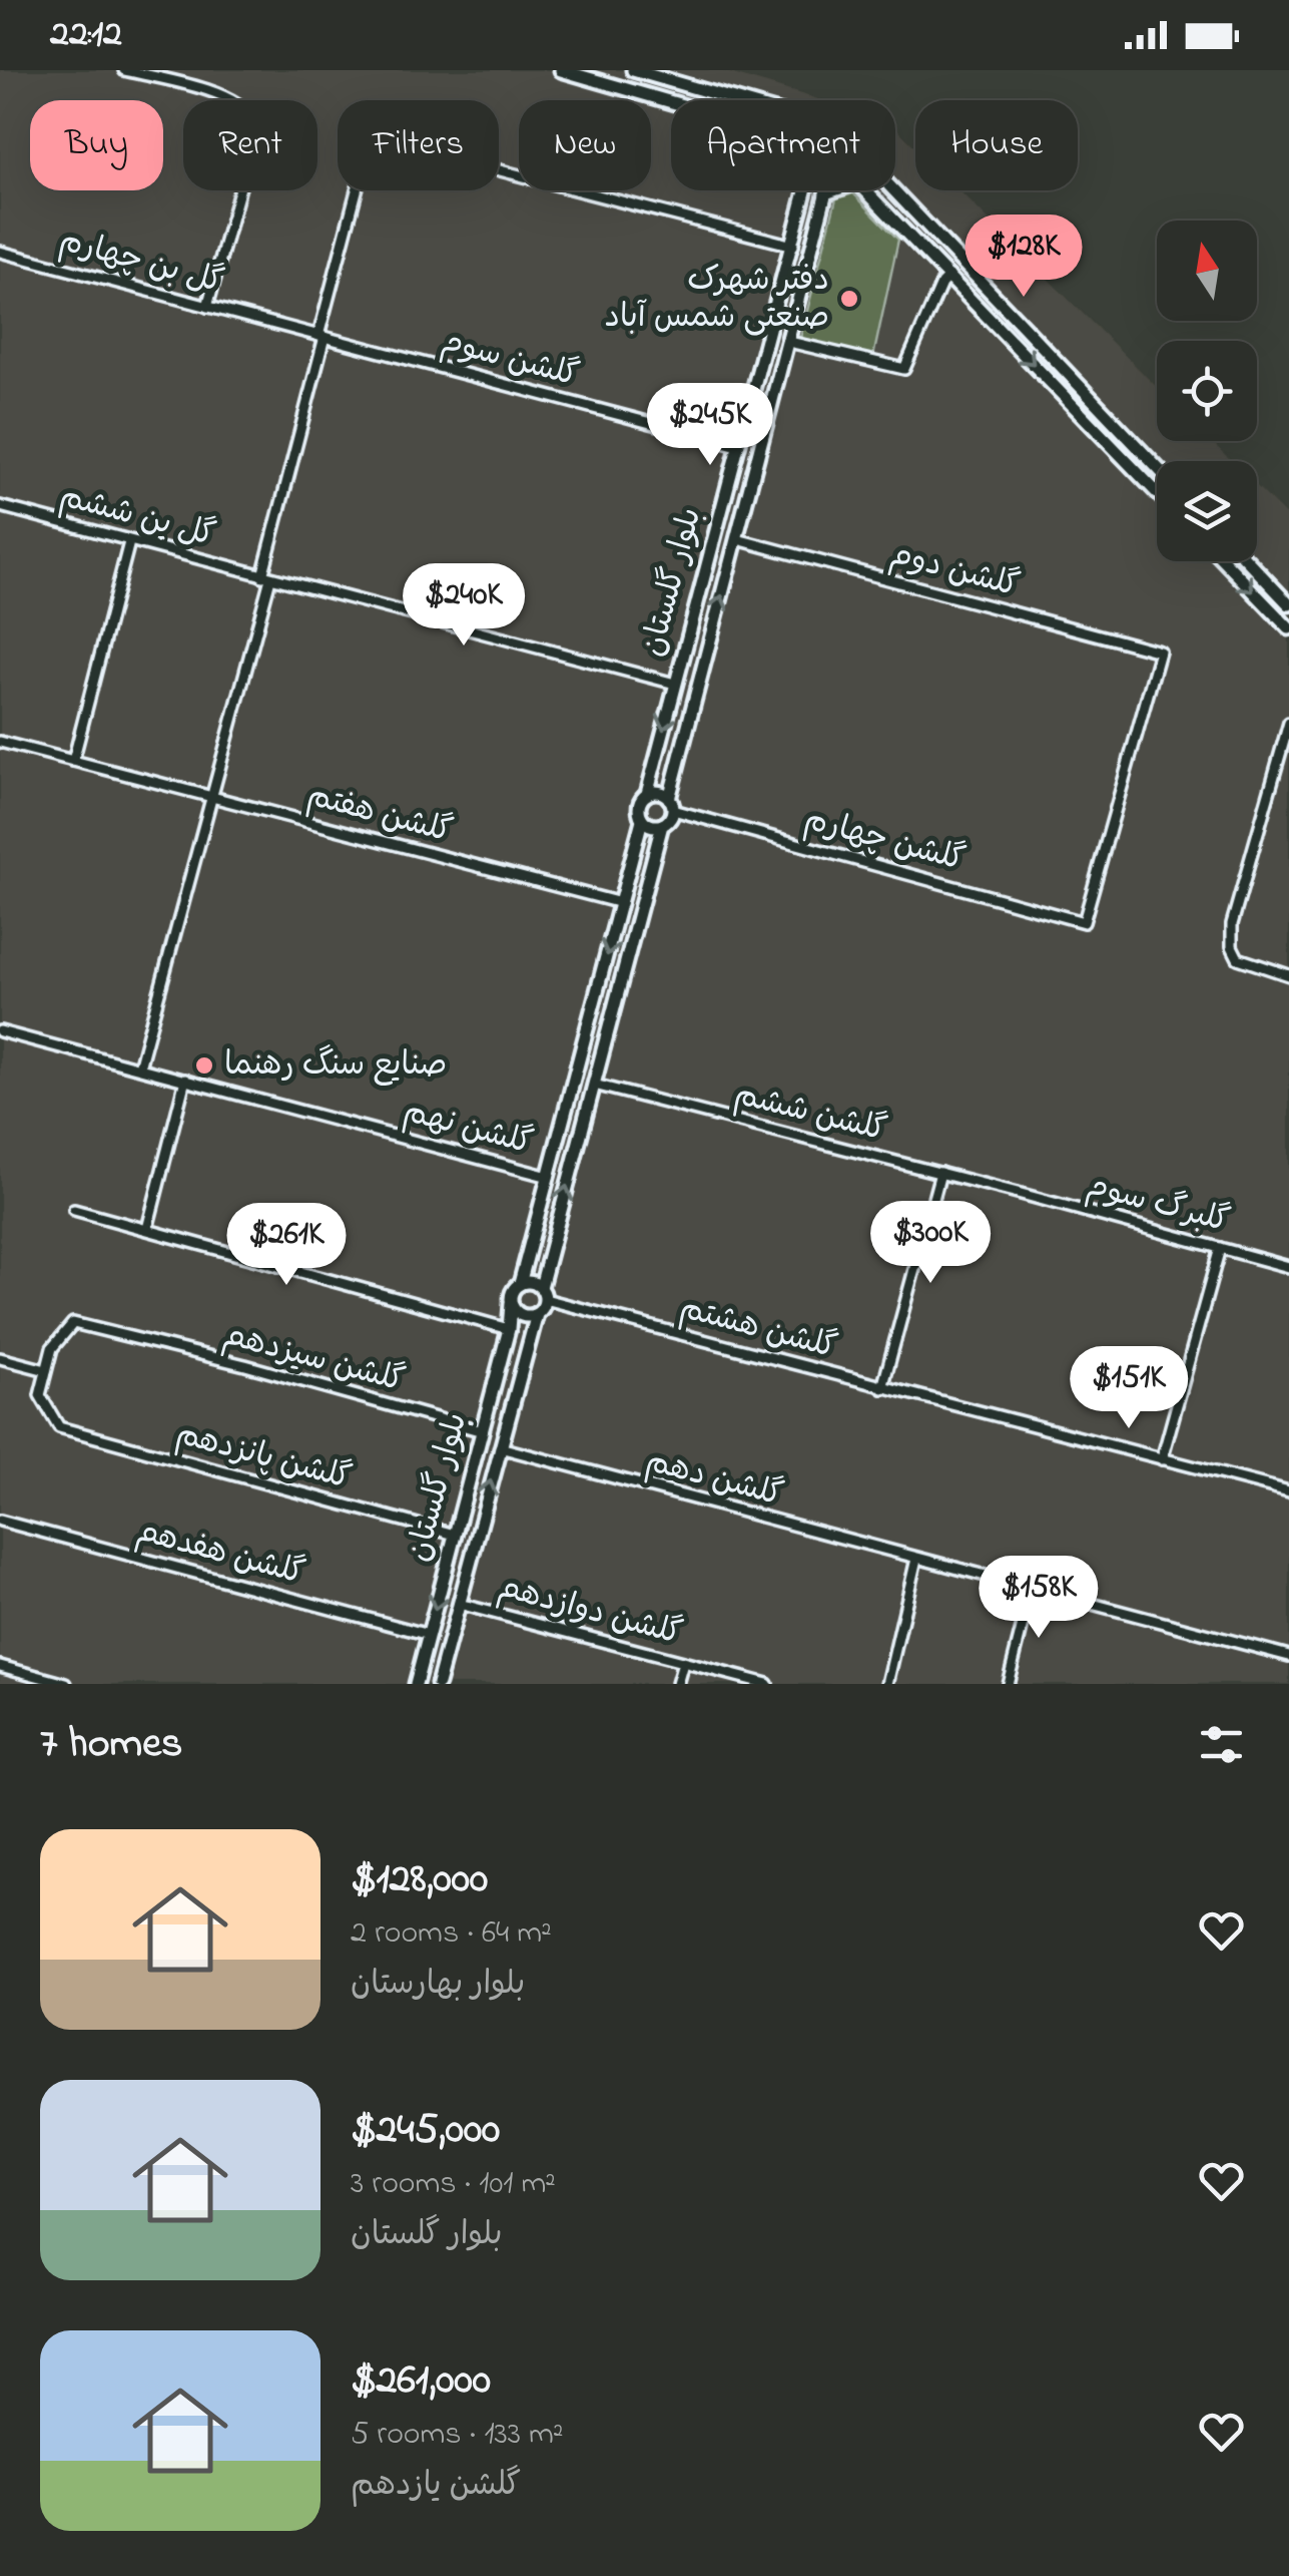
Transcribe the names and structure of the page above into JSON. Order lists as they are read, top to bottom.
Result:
{
  "streets": {
    "street": [
      "گل بن چهارم",
      "گلشن سوم",
      "گل بن ششم",
      "گلشن دوم",
      "بلوار گلستان",
      "گلشن هفتم",
      "گلشن چهارم",
      "گلشن ششم",
      "گلشن نهم",
      "گلبرگ سوم",
      "گلشن هشتم",
      "گلشن سیزدهم",
      "گلشن پانزدهم",
      "گلشن دهم",
      "گلشن هفدهم",
      "گلشن دوازدهم"
    ]
  },
  "crossings": [
    ["گل بن چهارم", "گلشن سوم"],
    ["گلشن سوم", "بلوار گلستان"],
    ["گل بن ششم", "بلوار گلستان"],
    ["گلشن دوم", "بلوار گلستان"],
    ["گلشن دوم", "گلشن چهارم"],
    ["بلوار گلستان", "گلشن چهارم"],
    ["بلوار گلستان", "گلشن هشتم"],
    ["بلوار گلستان", "گلشن سیزدهم"],
    ["بلوار گلستان", "گلشن پانزدهم"],
    ["بلوار گلستان", "گلشن دهم"],
    ["بلوار گلستان", "گلشن هفدهم"],
    ["بلوار گلستان", "گلشن دوازدهم"],
    ["گلشن ششم", "گلبرگ سوم"],
    ["گلشن سیزدهم", "گلشن پانزدهم"]
  ],
  "places": ["دفتر شهرک صنعتی شمس آباد", "صنایع سنگ رهنما"],
  "north": "top",
  "page": {
    "status": "22:12",
    "chip": [
      "Buy",
      "Rent",
      "Filters",
      "New",
      "Apartment",
      "House"
    ],
    "price": [
      "$128K",
      "$245K",
      "$240K",
      "$300K",
      "$261K",
      "$151K",
      "$158K"
    ],
    "heading": "7 homes",
    "list": [
      {
        "name": "$128,000",
        "note": "2 rooms · 64 m² · بلوار بهارستان"
      },
      {
        "name": "$245,000",
        "note": "3 rooms · 101 m² · بلوار گلستان"
      },
      {
        "name": "$261,000",
        "note": "5 rooms · 133 m² · گلشن یازدهم"
      }
    ]
  }
}
